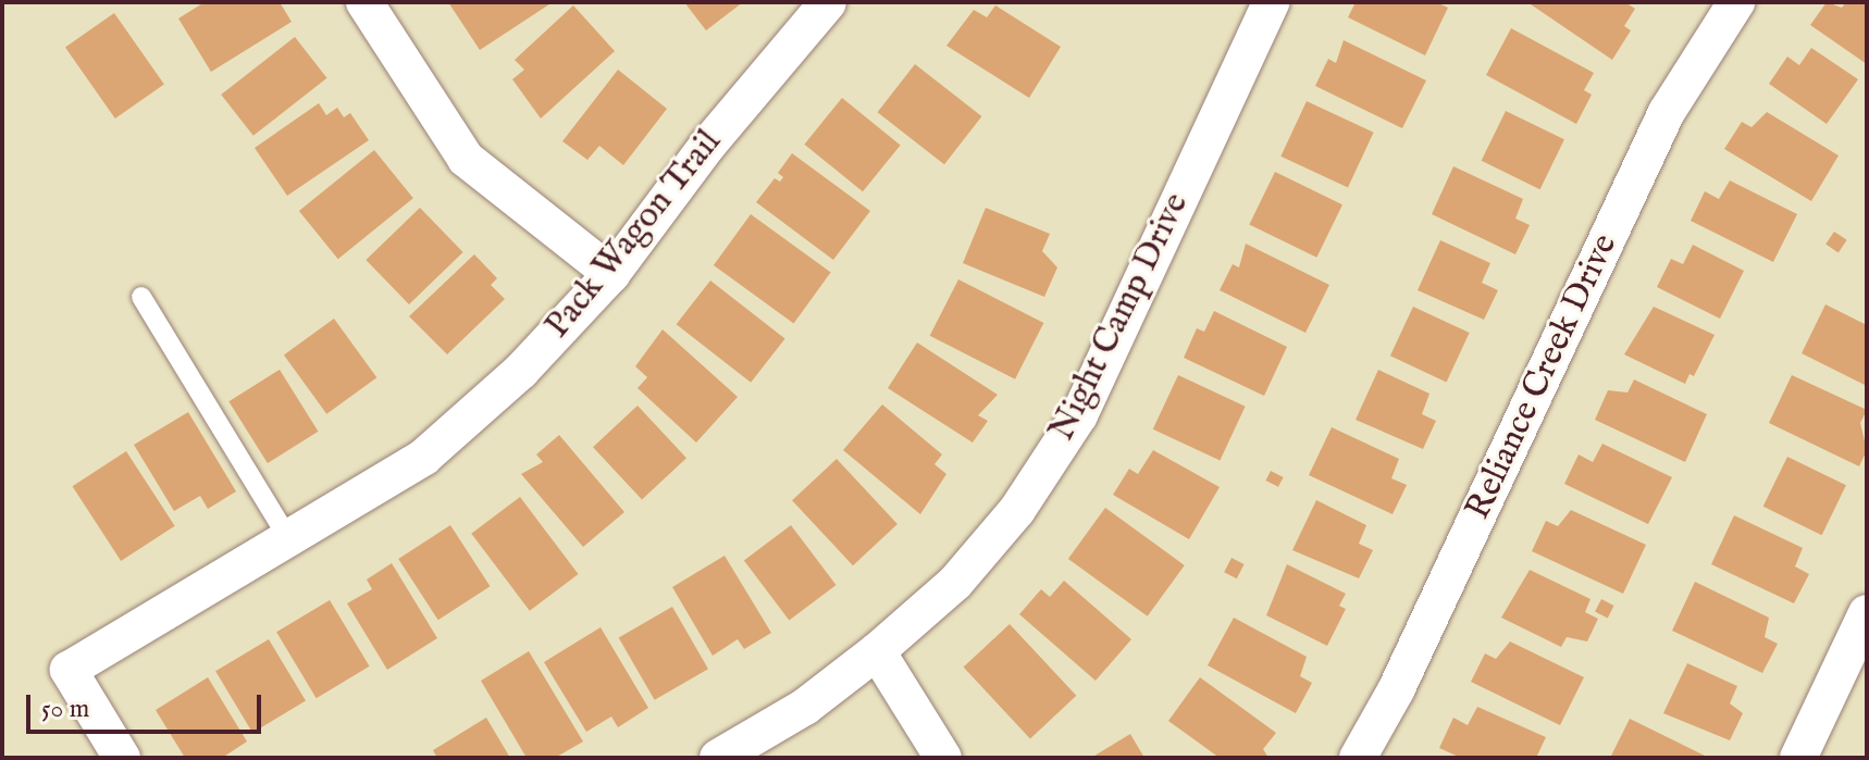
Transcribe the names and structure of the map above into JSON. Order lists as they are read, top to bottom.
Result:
{
  "streets": {
    "street": ["Pack Wagon Trail", "Night Camp Drive", "Reliance Creek Drive"]
  },
  "scale_bar": "50 m"
}
